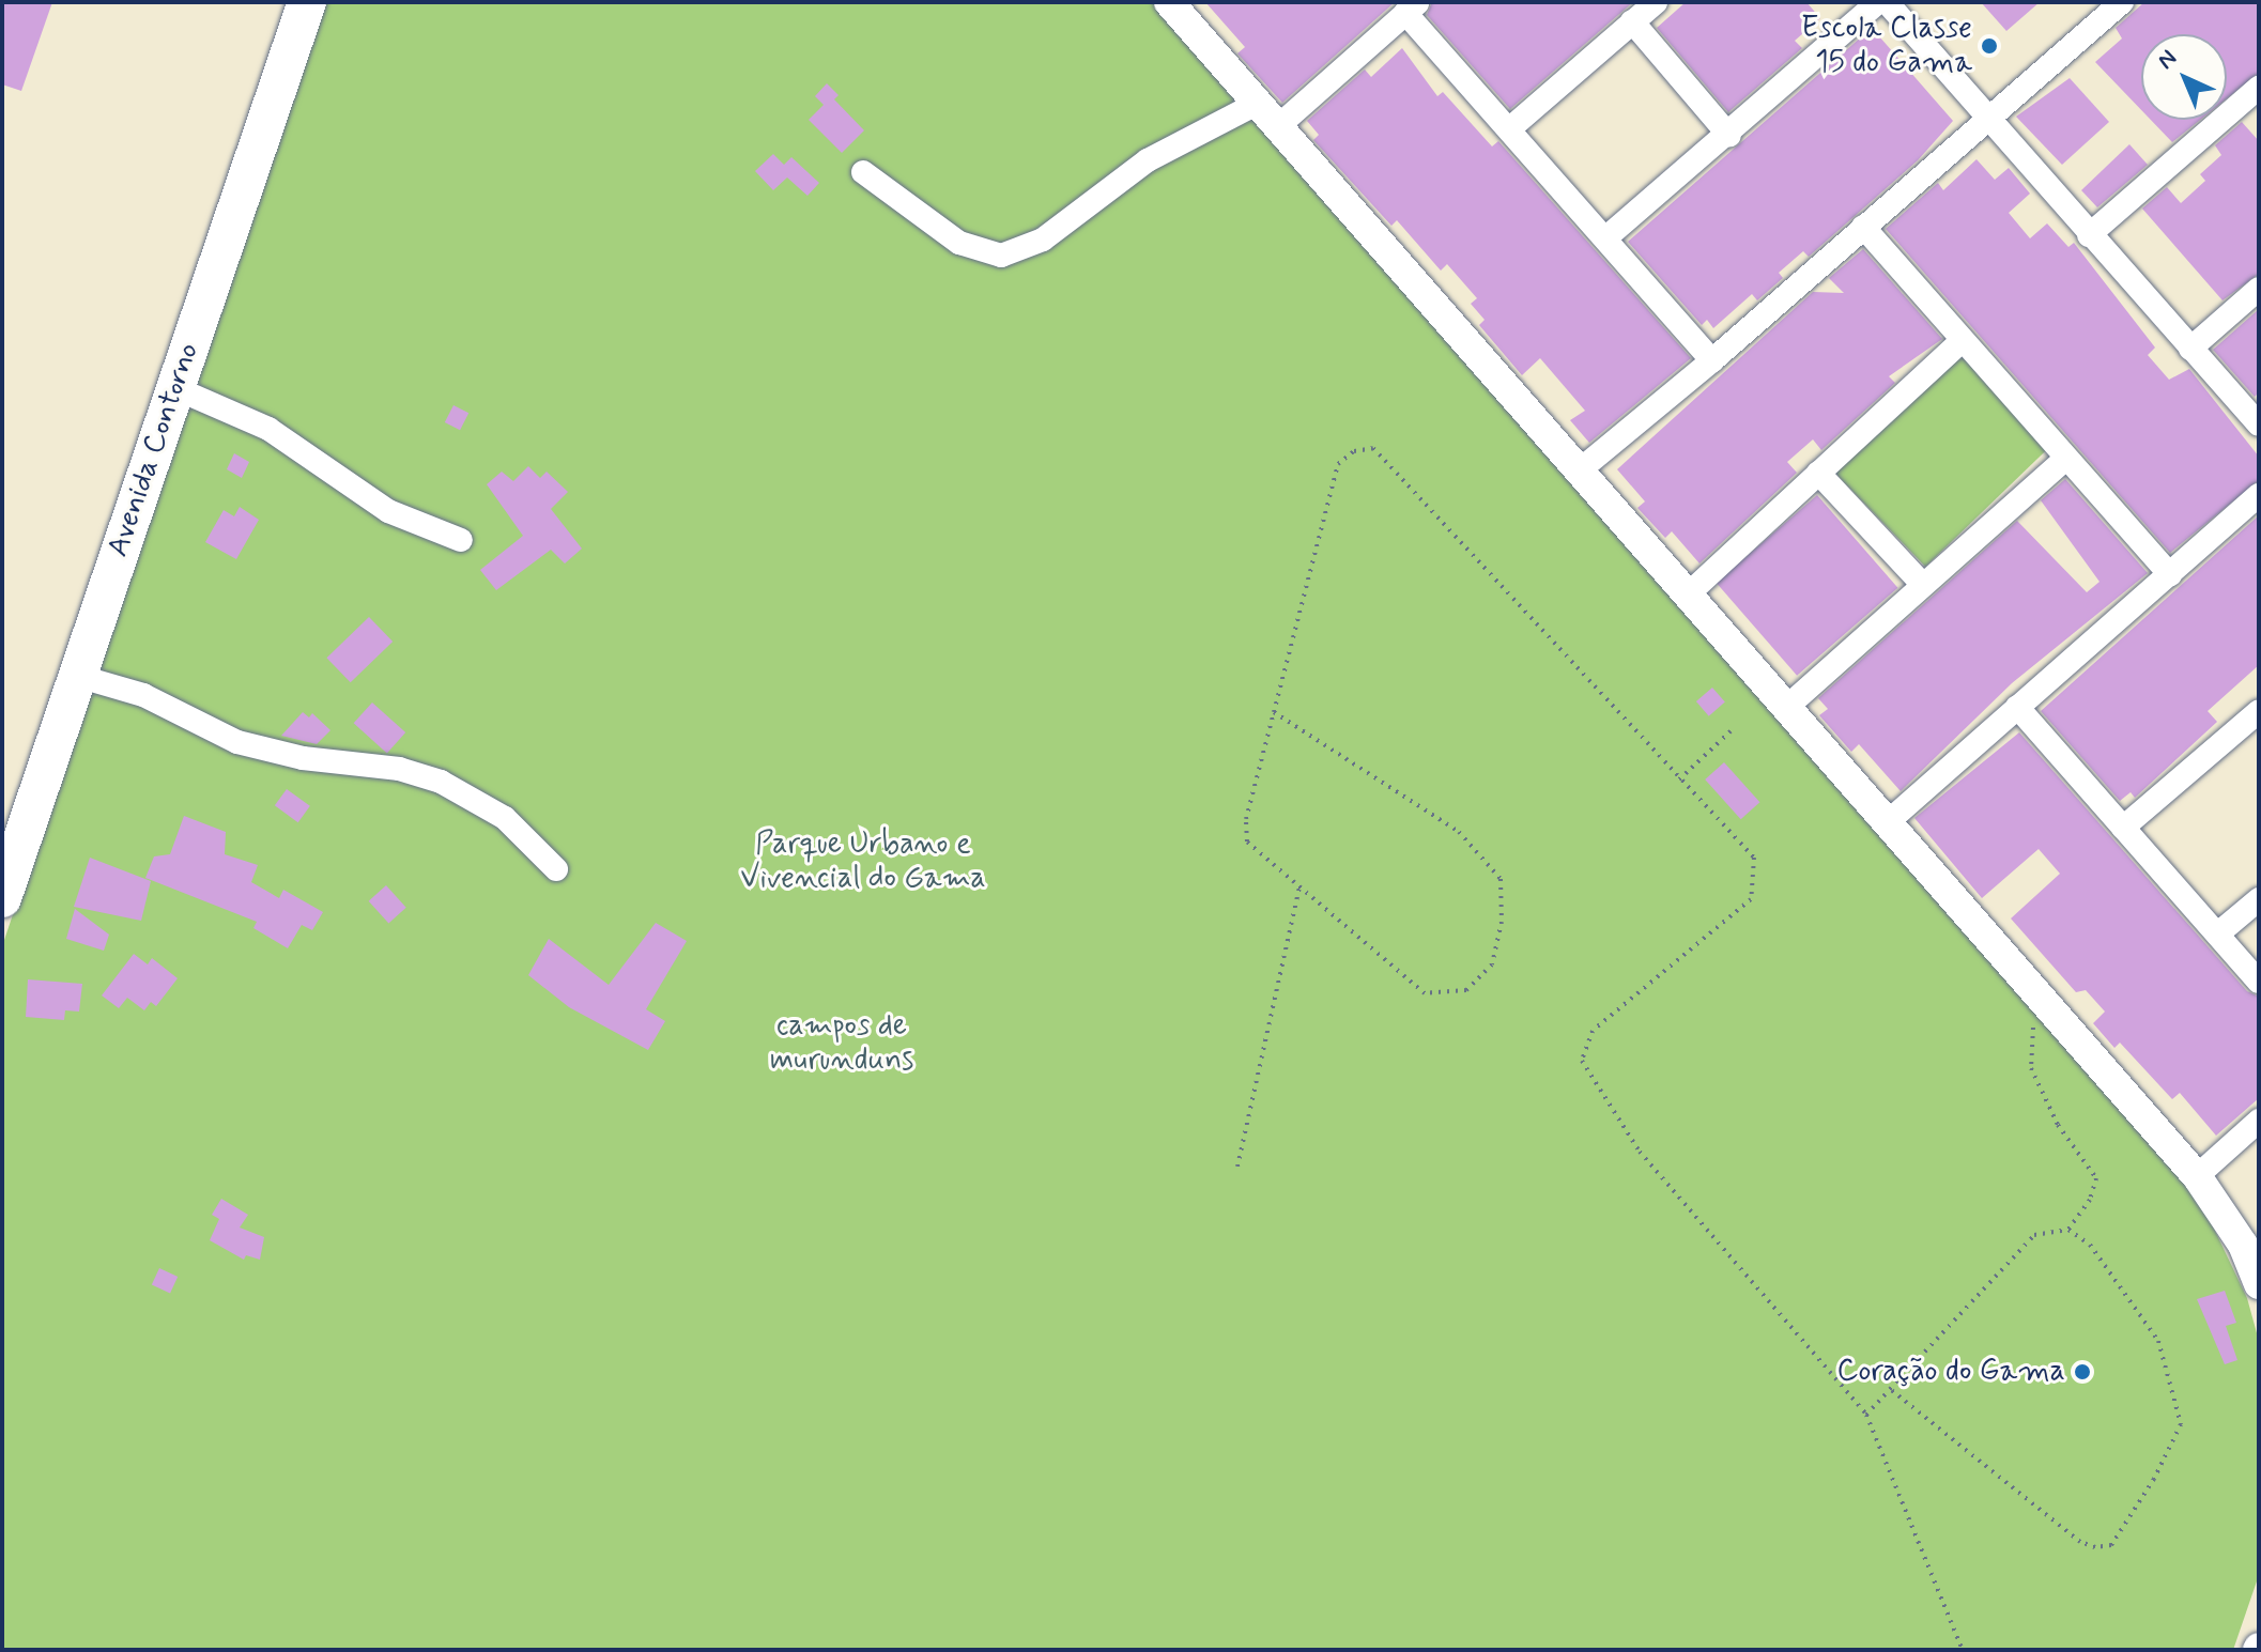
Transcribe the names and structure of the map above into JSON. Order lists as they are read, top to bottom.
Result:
{
  "streets": {
    "main road": ["Avenida Contorno"]
  },
  "parks": ["Parque Urbano e Vivencial do Gama", "campos de murunduns"],
  "places": ["Escola Classe 15 do Gama", "Coração do Gama"],
  "north": "top left"
}
